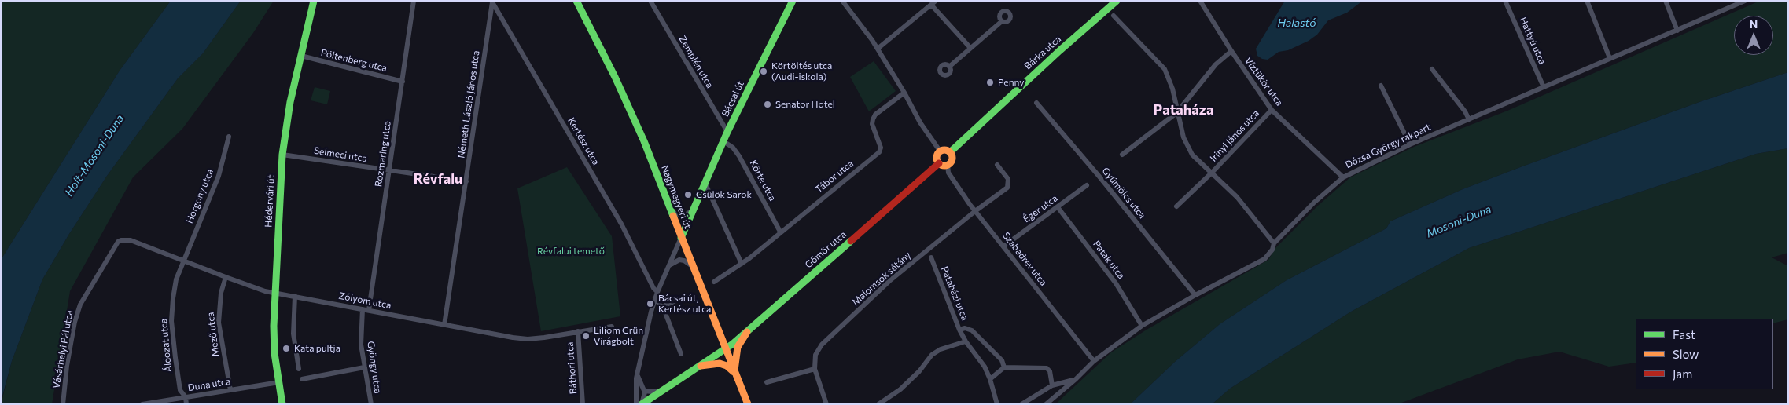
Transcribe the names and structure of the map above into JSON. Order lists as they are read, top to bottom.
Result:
{
  "streets": {
    "street": [
      "Hattyú utca",
      "Bárka utca",
      "Pöltenberg utca",
      "Zemplén utca",
      "Víztükör utca",
      "Bácsai út",
      "Németh László János utca",
      "Irinyi János utca",
      "Kertész utca",
      "Dózsa György rakpart",
      "Rozmaring utca",
      "Selmeci utca",
      "Tábor utca",
      "Körte utca",
      "Gyümölcs utca",
      "Horgony utca",
      "Nagymegyeri út",
      "Hédervári út",
      "Éger utca",
      "Gömör utca",
      "Szabadrév utca",
      "Patak utca",
      "Malomsok sétány",
      "Pataházi utca",
      "Zólyom utca",
      "Mező utca",
      "Áldozat utca",
      "Vásárhelyi Pál utca",
      "Gyöngy utca",
      "Báthori utca",
      "Duna utca"
    ]
  },
  "crossings": [
    ["Hattyú utca", "Dózsa György rakpart"],
    ["Bárka utca", "Gömör utca"],
    ["Bárka utca", "Szabadrév utca"],
    ["Pöltenberg utca", "Rozmaring utca"],
    ["Pöltenberg utca", "Hédervári út"],
    ["Zemplén utca", "Bácsai út"],
    ["Víztükör utca", "Irinyi János utca"],
    ["Víztükör utca", "Dózsa György rakpart"],
    ["Bácsai út", "Kertész utca"],
    ["Bácsai út", "Körte utca"],
    ["Bácsai út", "Nagymegyeri út"],
    ["Németh László János utca", "Kertész utca"],
    ["Németh László János utca", "Selmeci utca"],
    ["Németh László János utca", "Zólyom utca"],
    ["Irinyi János utca", "Dózsa György rakpart"],
    ["Dózsa György rakpart", "Gyümölcs utca"],
    ["Dózsa György rakpart", "Szabadrév utca"],
    ["Dózsa György rakpart", "Patak utca"],
    ["Rozmaring utca", "Selmeci utca"],
    ["Rozmaring utca", "Zólyom utca"],
    ["Selmeci utca", "Hédervári út"],
    ["Tábor utca", "Körte utca"],
    ["Horgony utca", "Zólyom utca"],
    ["Horgony utca", "Áldozat utca"],
    ["Nagymegyeri út", "Gömör utca"],
    ["Hédervári út", "Zólyom utca"],
    ["Hédervári út", "Duna utca"],
    ["Éger utca", "Szabadrév utca"],
    ["Éger utca", "Patak utca"],
    ["Gömör utca", "Szabadrév utca"],
    ["Szabadrév utca", "Malomsok sétány"],
    ["Zólyom utca", "Mező utca"],
    ["Zólyom utca", "Áldozat utca"],
    ["Zólyom utca", "Vásárhelyi Pál utca"],
    ["Zólyom utca", "Gyöngy utca"],
    ["Zólyom utca", "Báthori utca"],
    ["Mező utca", "Duna utca"],
    ["Áldozat utca", "Duna utca"]
  ],
  "districts": ["Pataháza", "Révfalu"],
  "water": ["Halastó", "Holt-Mosoni-Duna", "Mosoni-Duna"],
  "parks": ["Révfalui temető"],
  "places": [
    "Körtöltés utca (Audi-iskola)",
    "Penny",
    "Senator Hotel",
    "Csülök Sarok",
    "Bácsai út, Kertész utca",
    "Liliom Grün Virágbolt",
    "Kata pultja"
  ],
  "legend": ["Fast", "Slow", "Jam"],
  "north": "top"
}
